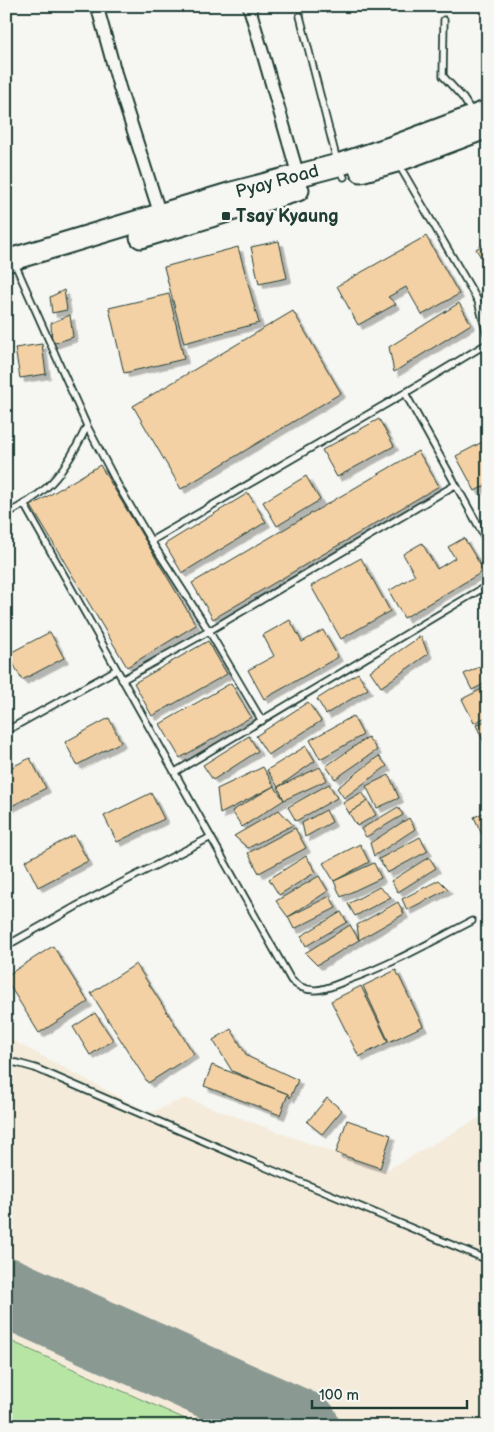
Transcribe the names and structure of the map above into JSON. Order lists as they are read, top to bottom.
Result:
{
  "streets": {
    "highway": ["Pyay Road"]
  },
  "places": {
    "transit": ["Tsay Kyaung"]
  },
  "scale_bar": "100 m"
}
